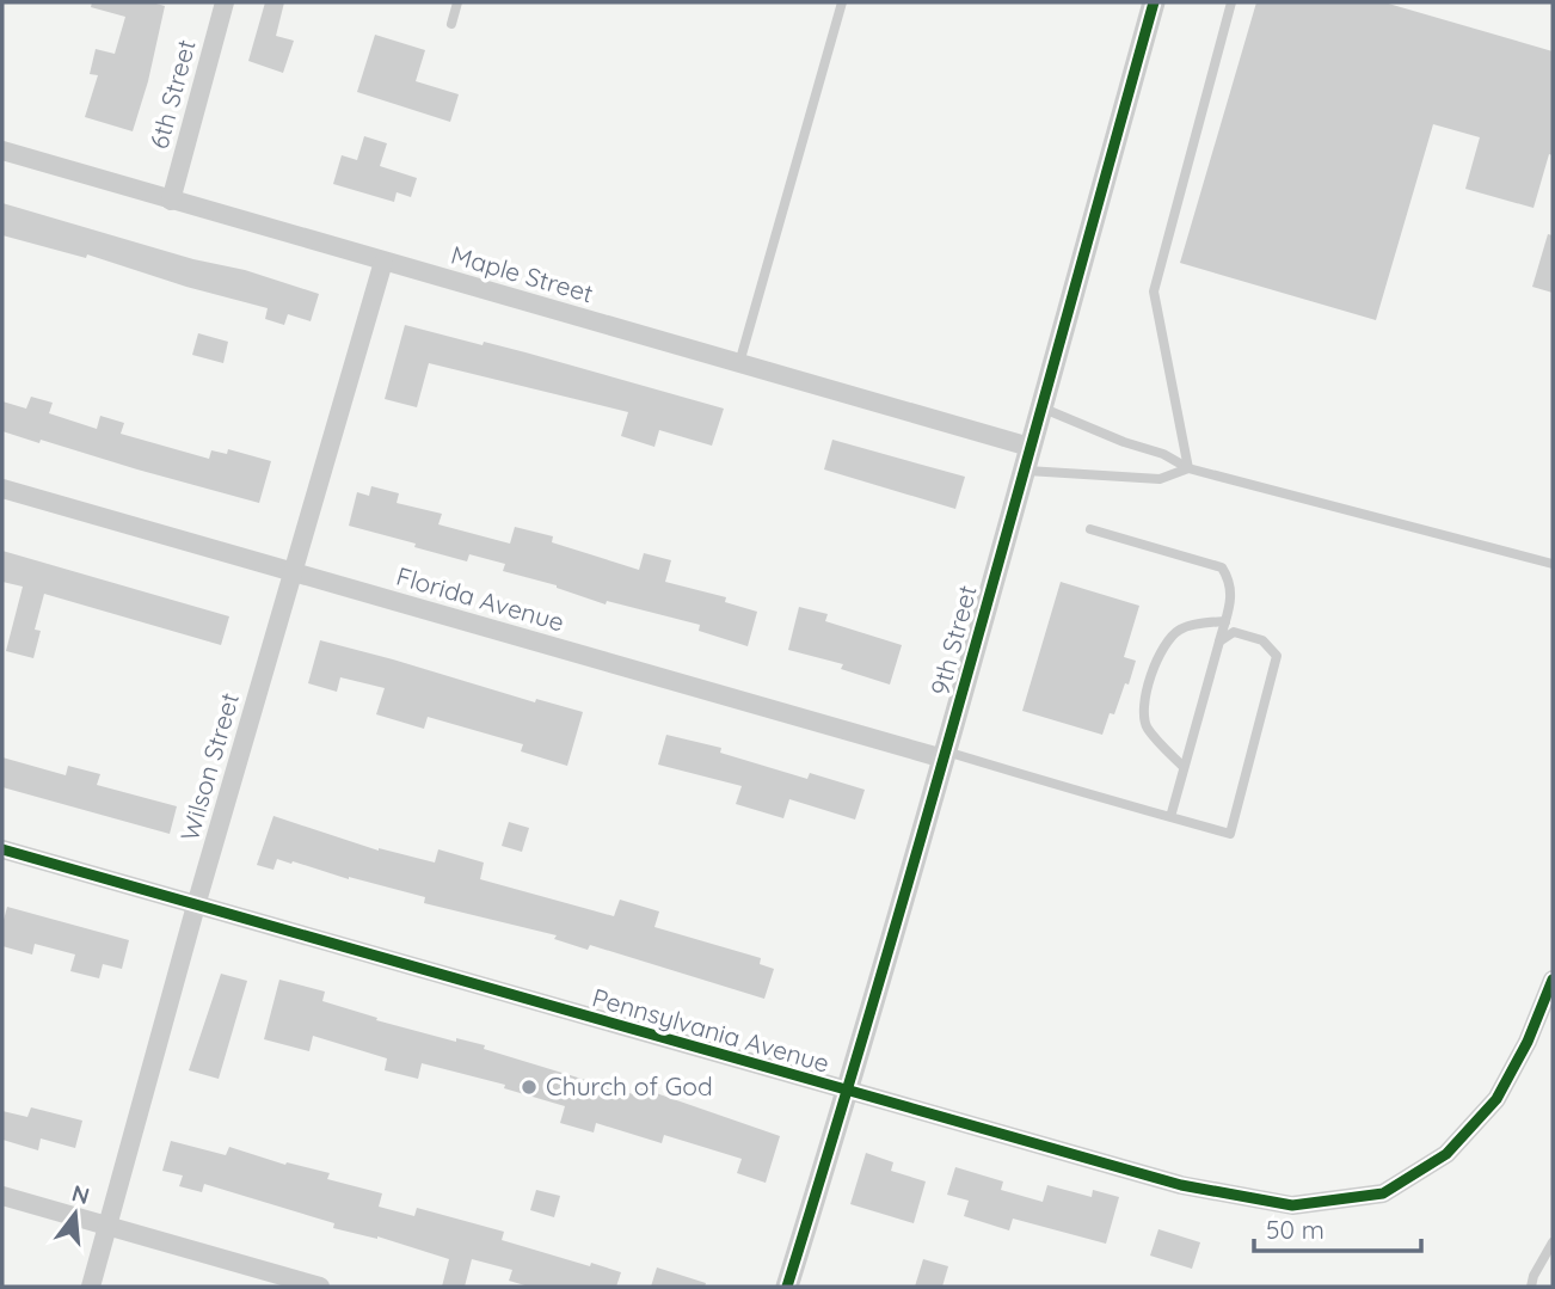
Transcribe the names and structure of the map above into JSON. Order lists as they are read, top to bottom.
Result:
{
  "streets": {
    "street": [
      "6th Street",
      "Maple Street",
      "Florida Avenue",
      "9th Street",
      "Wilson Street",
      "Pennsylvania Avenue"
    ]
  },
  "crossings": [
    ["6th Street", "Maple Street"],
    ["Maple Street", "9th Street"],
    ["Maple Street", "Wilson Street"],
    ["Florida Avenue", "9th Street"],
    ["Florida Avenue", "Wilson Street"],
    ["9th Street", "Pennsylvania Avenue"],
    ["Wilson Street", "Pennsylvania Avenue"]
  ],
  "places": ["Church of God"],
  "scale_bar": "50 m",
  "north": "top"
}
